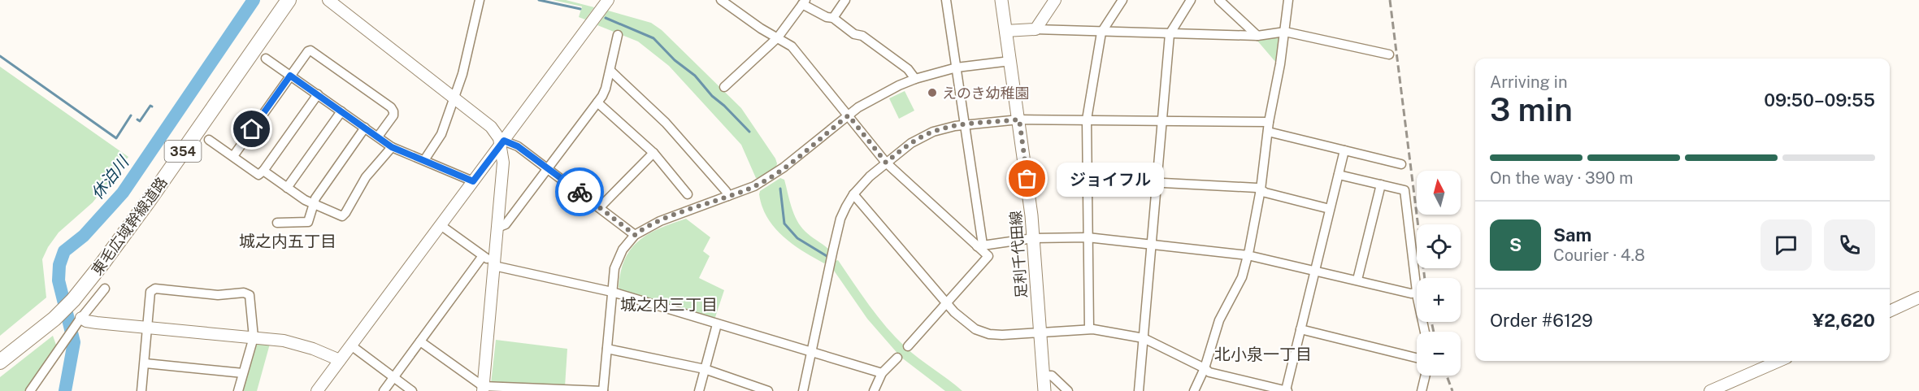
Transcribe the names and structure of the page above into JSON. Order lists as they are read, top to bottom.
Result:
{
  "streets": {
    "highway": ["354", "東毛広域幹線道路"],
    "main road": ["足利千代田線"]
  },
  "districts": ["城之内五丁目", "城之内三丁目", "北小泉一丁目"],
  "water": ["休泊川"],
  "places": ["えのき幼稚園", "ジョイフル"],
  "north": "top",
  "page": {
    "heading": ["3 min", "Arriving in", "09:50–09:55"],
    "panel": [
      "Sam",
      "Courier · 4.8",
      "Order #6129",
      "¥2,620"
    ],
    "bar": "On the way · 390 m",
    "bubble": "ジョイフル",
    "map_buttons": ["+", "−"],
    "round": "S"
  }
}
